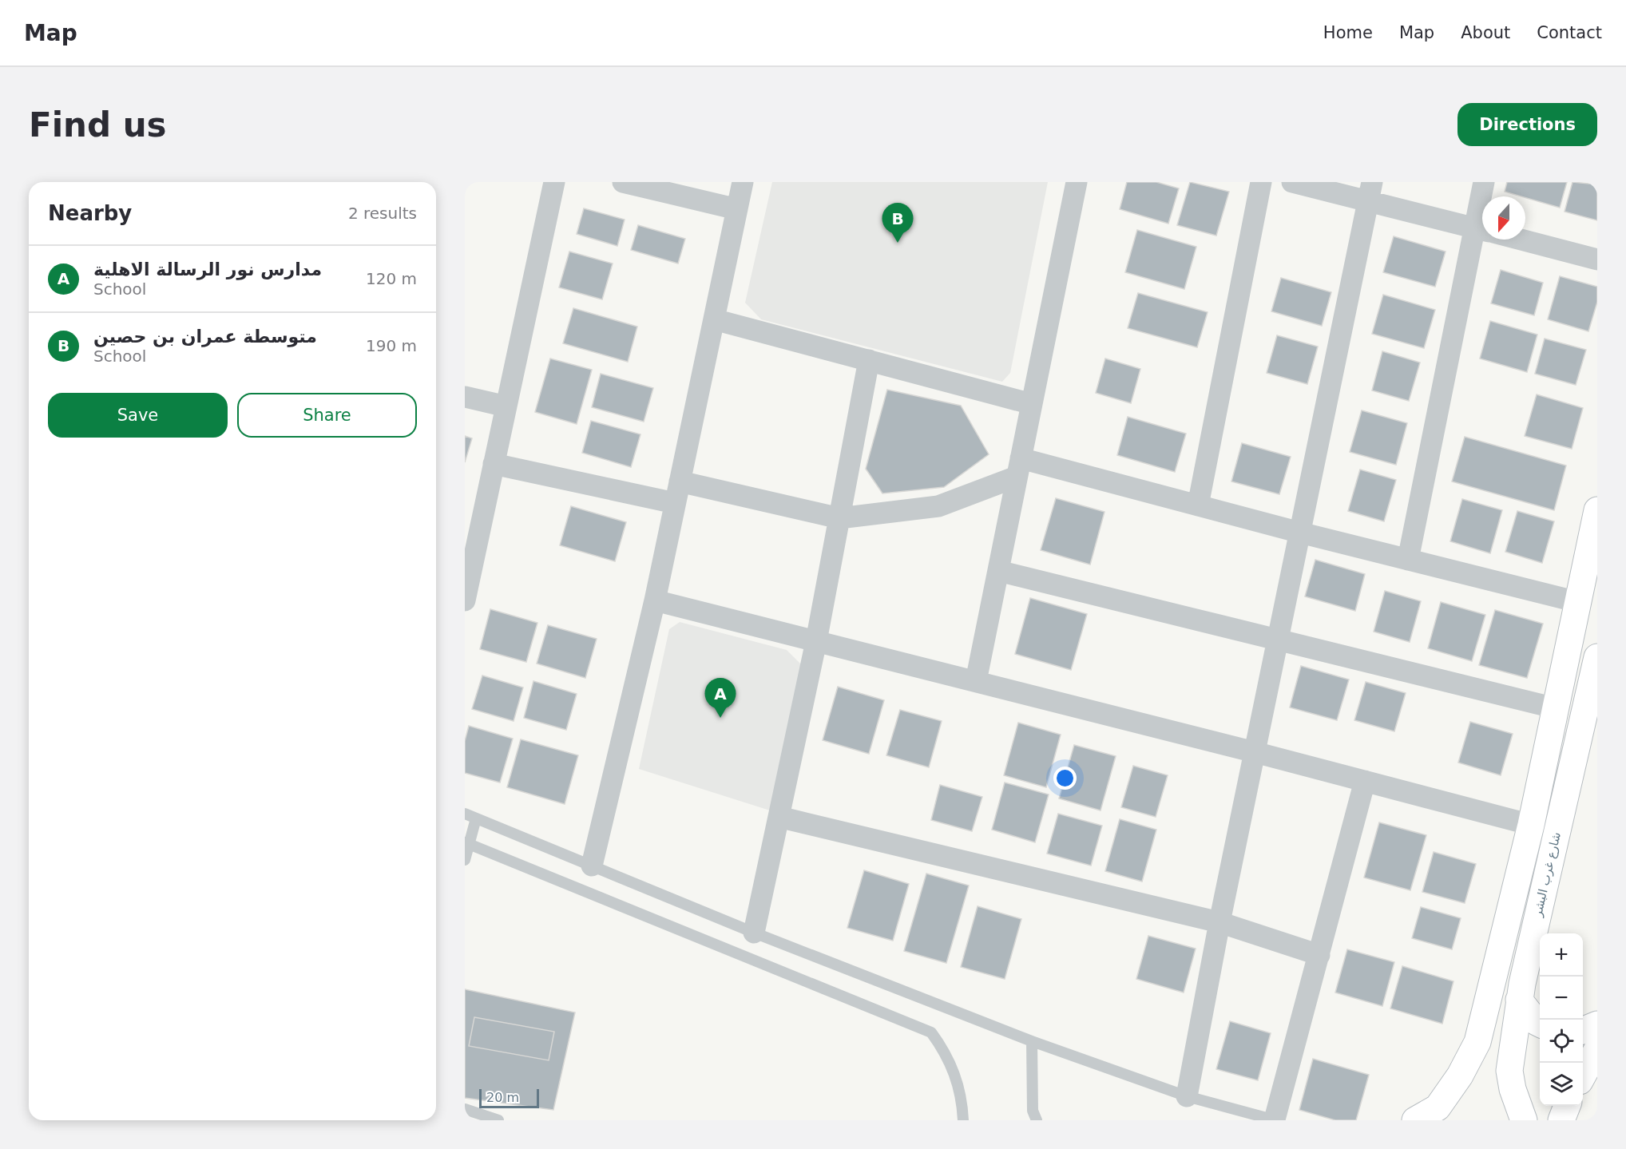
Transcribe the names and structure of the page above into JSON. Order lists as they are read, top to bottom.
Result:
{
  "streets": {
    "street": ["شارع غرب البشر"]
  },
  "scale_bar": "20 m",
  "north": "bottom",
  "page": {
    "header": "Map",
    "nav": [
      "Home",
      "Map",
      "About",
      "Contact"
    ],
    "buttons": [
      "Directions",
      ["Save", "Share"]
    ],
    "title": "Find us",
    "heading": ["Nearby", "2 results"],
    "pins": ["B", "A"],
    "list": [
      {
        "mark": "A",
        "name": "مدارس نور الرسالة الاهلية",
        "note": "School",
        "value": "120 m"
      },
      {
        "mark": "B",
        "name": "متوسطة عمران بن حصين",
        "note": "School",
        "value": "190 m"
      }
    ],
    "map_buttons": ["+", "−"],
    "scale": "20 m"
  }
}
